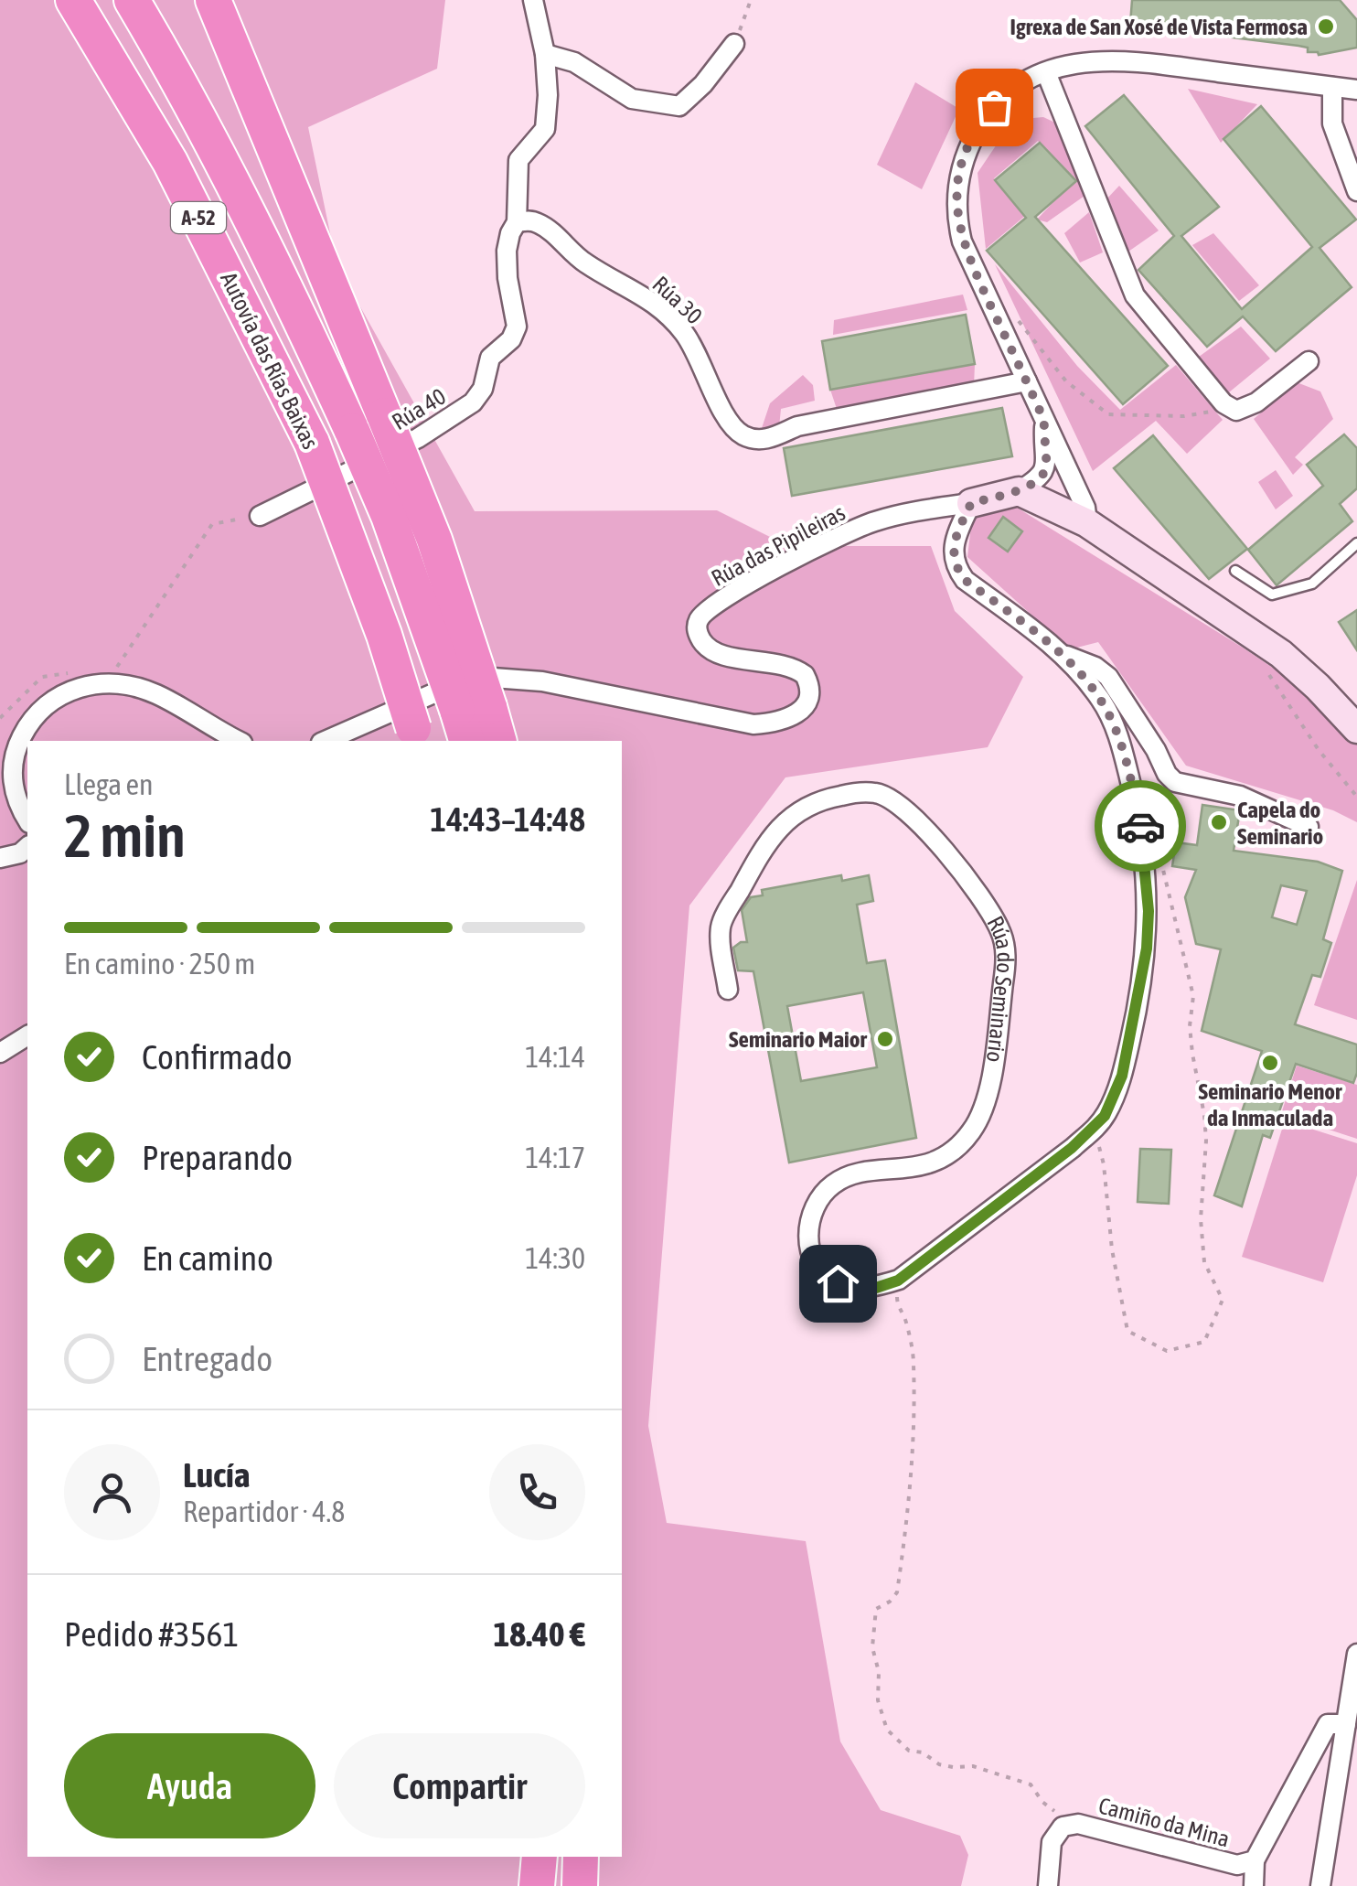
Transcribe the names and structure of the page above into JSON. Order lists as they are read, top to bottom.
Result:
{
  "streets": {
    "highway": ["A-52", "Autovía das Rías Baixas"],
    "street": [
      "Rúa 30",
      "Rúa 40",
      "Rúa das Pipileiras",
      "Rúa do Seminario",
      "Camiño da Mina"
    ]
  },
  "crossings": [
    ["Rúa 30", "Rúa 40"]
  ],
  "places": [
    "Igrexa de San Xosé de Vista Fermosa",
    "Capela do Seminario",
    "Seminario Maior",
    "Seminario Menor da Inmaculada"
  ],
  "page": {
    "heading": ["2 min", "Llega en", "14:43–14:48"],
    "panel": [
      "Lucía",
      "Repartidor · 4.8",
      "Pedido #3561",
      "18.40 €"
    ],
    "bar": "En camino · 250 m",
    "list": [
      ["Confirmado", "14:14"],
      ["Preparando", "14:17"],
      ["En camino", "14:30"],
      "Entregado"
    ],
    "buttons": ["Ayuda", "Compartir"]
  }
}
